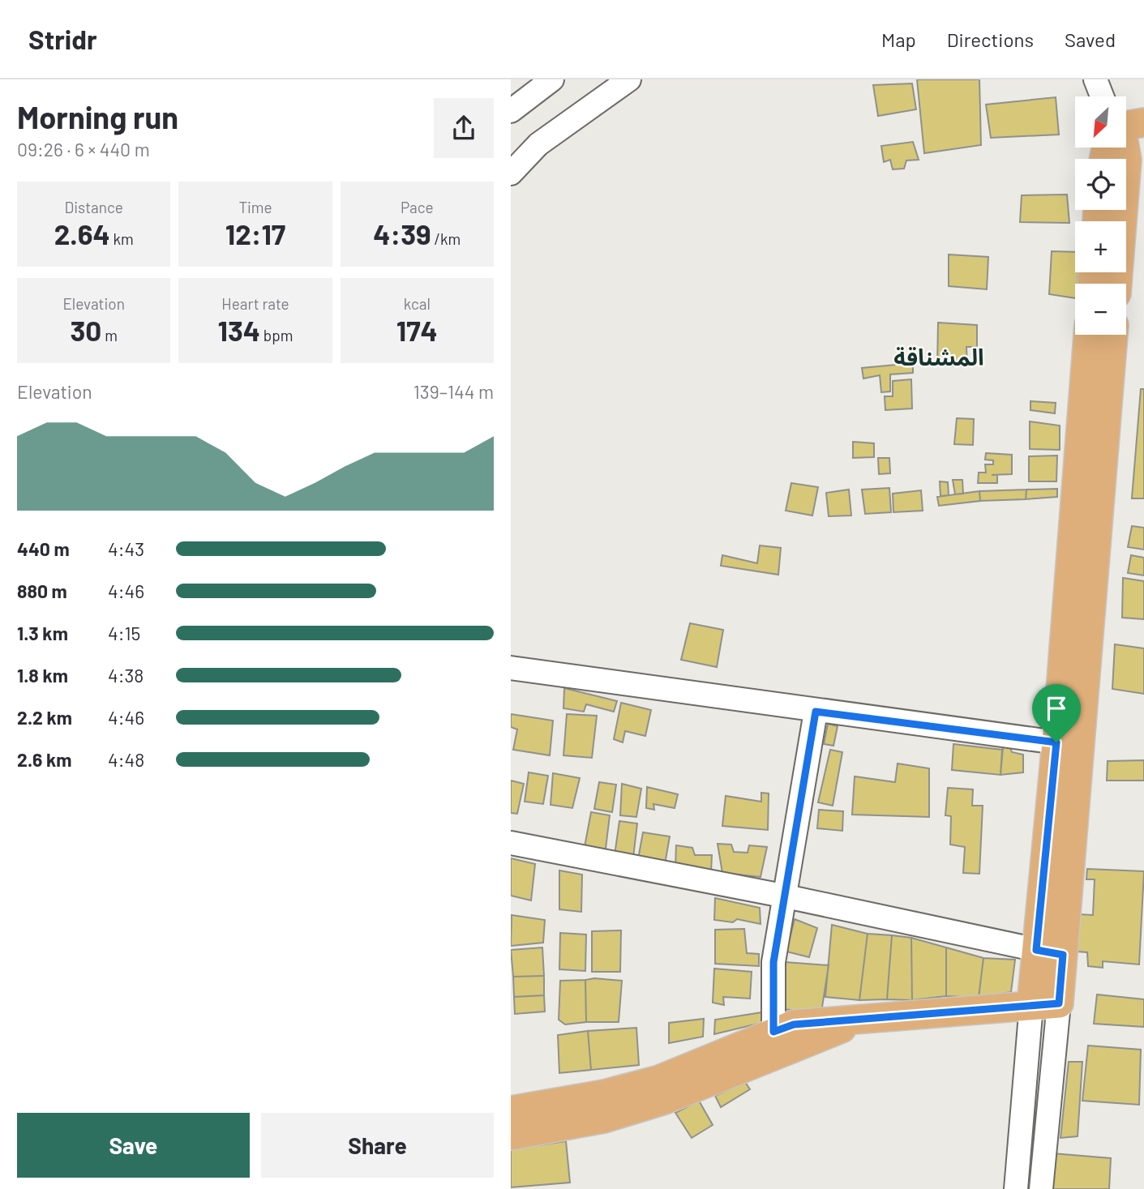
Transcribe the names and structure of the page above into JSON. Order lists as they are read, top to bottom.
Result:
{
  "districts": ["المشناقة"],
  "north": "bottom left",
  "page": {
    "header": "Stridr",
    "nav": ["Map", "Directions", "Saved"],
    "heading": ["Morning run", "09:26 · 6 × 440 m"],
    "map_buttons": ["+", "−"],
    "stats": [
      ["Distance", "2.64 km"],
      ["Time", "12:17"],
      ["Pace", "4:39 /km"],
      ["Elevation", "30 m"],
      ["Heart rate", "134 bpm"],
      ["kcal", "174"]
    ],
    "chart": ["Elevation", "139–144 m"],
    "list": [
      {
        "name": "440 m",
        "note": "4:43"
      },
      {
        "name": "880 m",
        "note": "4:46"
      },
      {
        "name": "1.3 km",
        "note": "4:15"
      },
      {
        "name": "1.8 km",
        "note": "4:38"
      },
      {
        "name": "2.2 km",
        "note": "4:46"
      },
      {
        "name": "2.6 km",
        "note": "4:48"
      }
    ],
    "buttons": ["Save", "Share"]
  }
}
